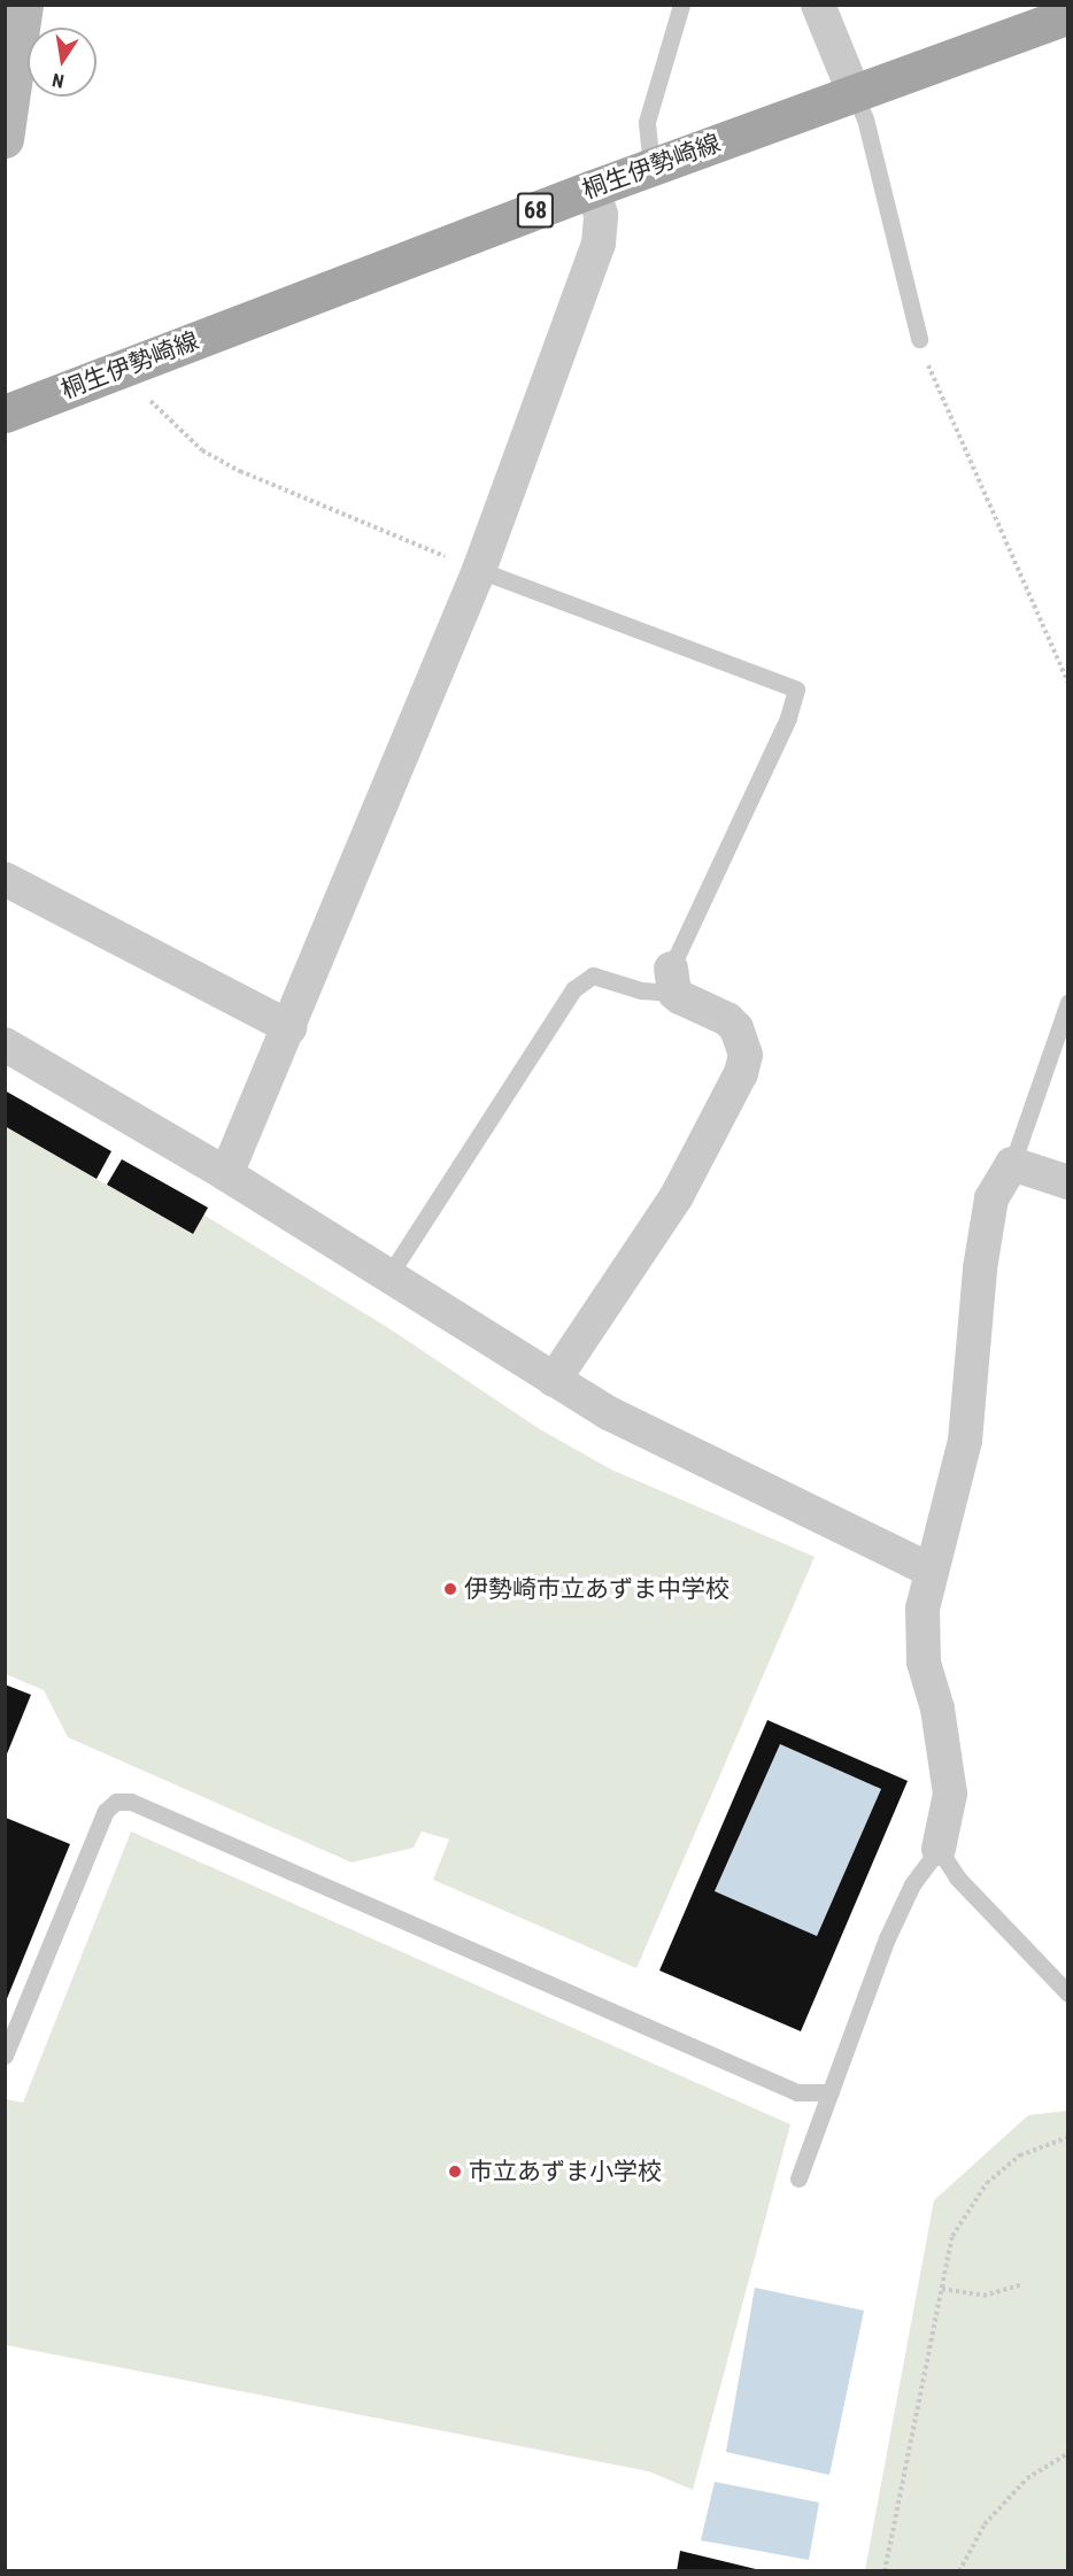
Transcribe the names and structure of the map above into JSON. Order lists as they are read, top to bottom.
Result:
{
  "streets": {
    "main road": ["桐生伊勢崎線", "68"]
  },
  "places": ["伊勢崎市立あずま中学校", "市立あずま小学校"],
  "north": "bottom"
}
